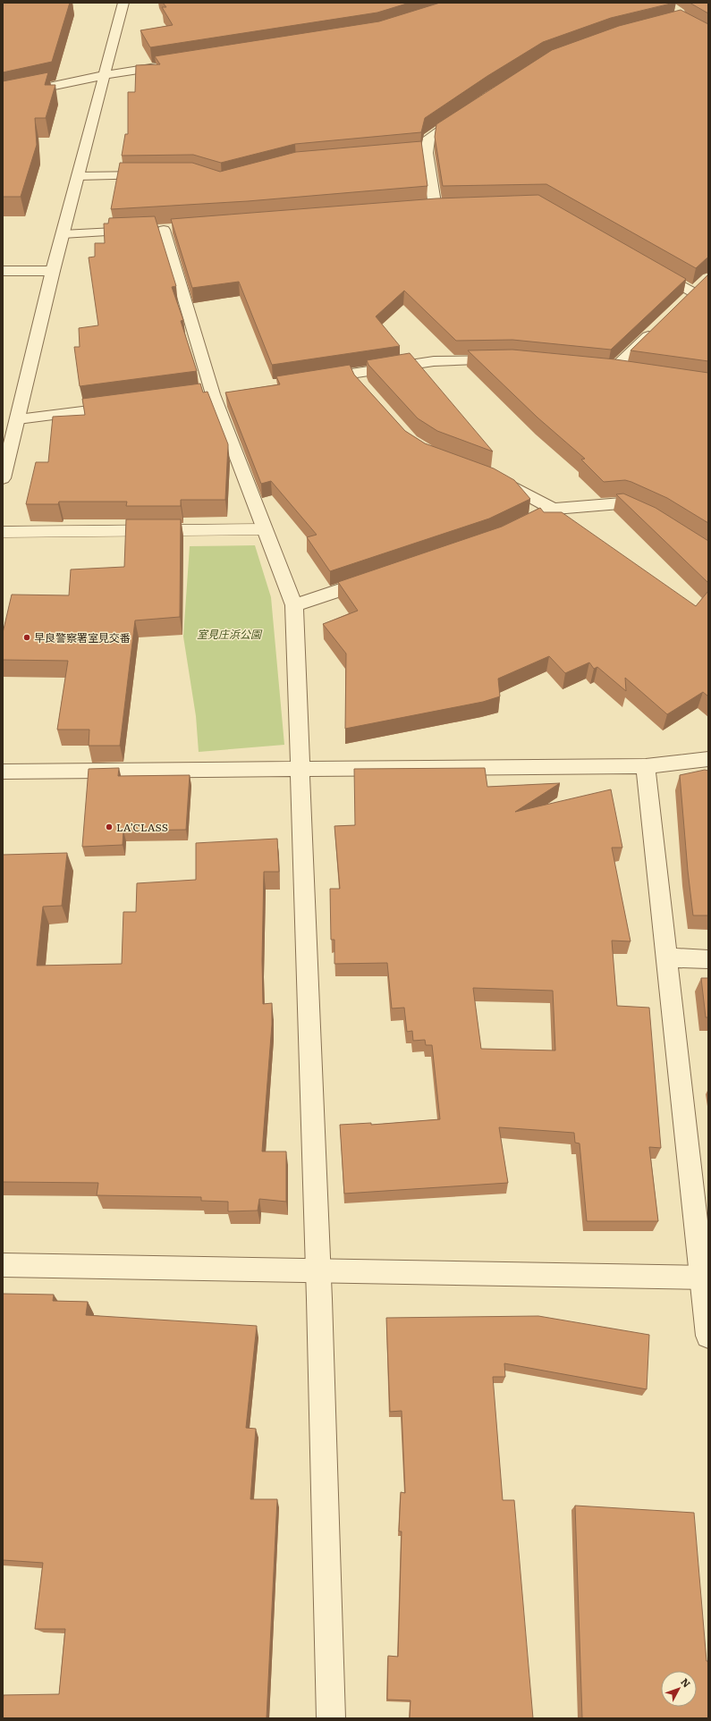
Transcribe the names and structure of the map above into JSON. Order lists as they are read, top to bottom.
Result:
{
  "parks": ["室見庄浜公園"],
  "places": ["早良警察署室見交番", "LA’CLASS"],
  "north": "top right"
}
